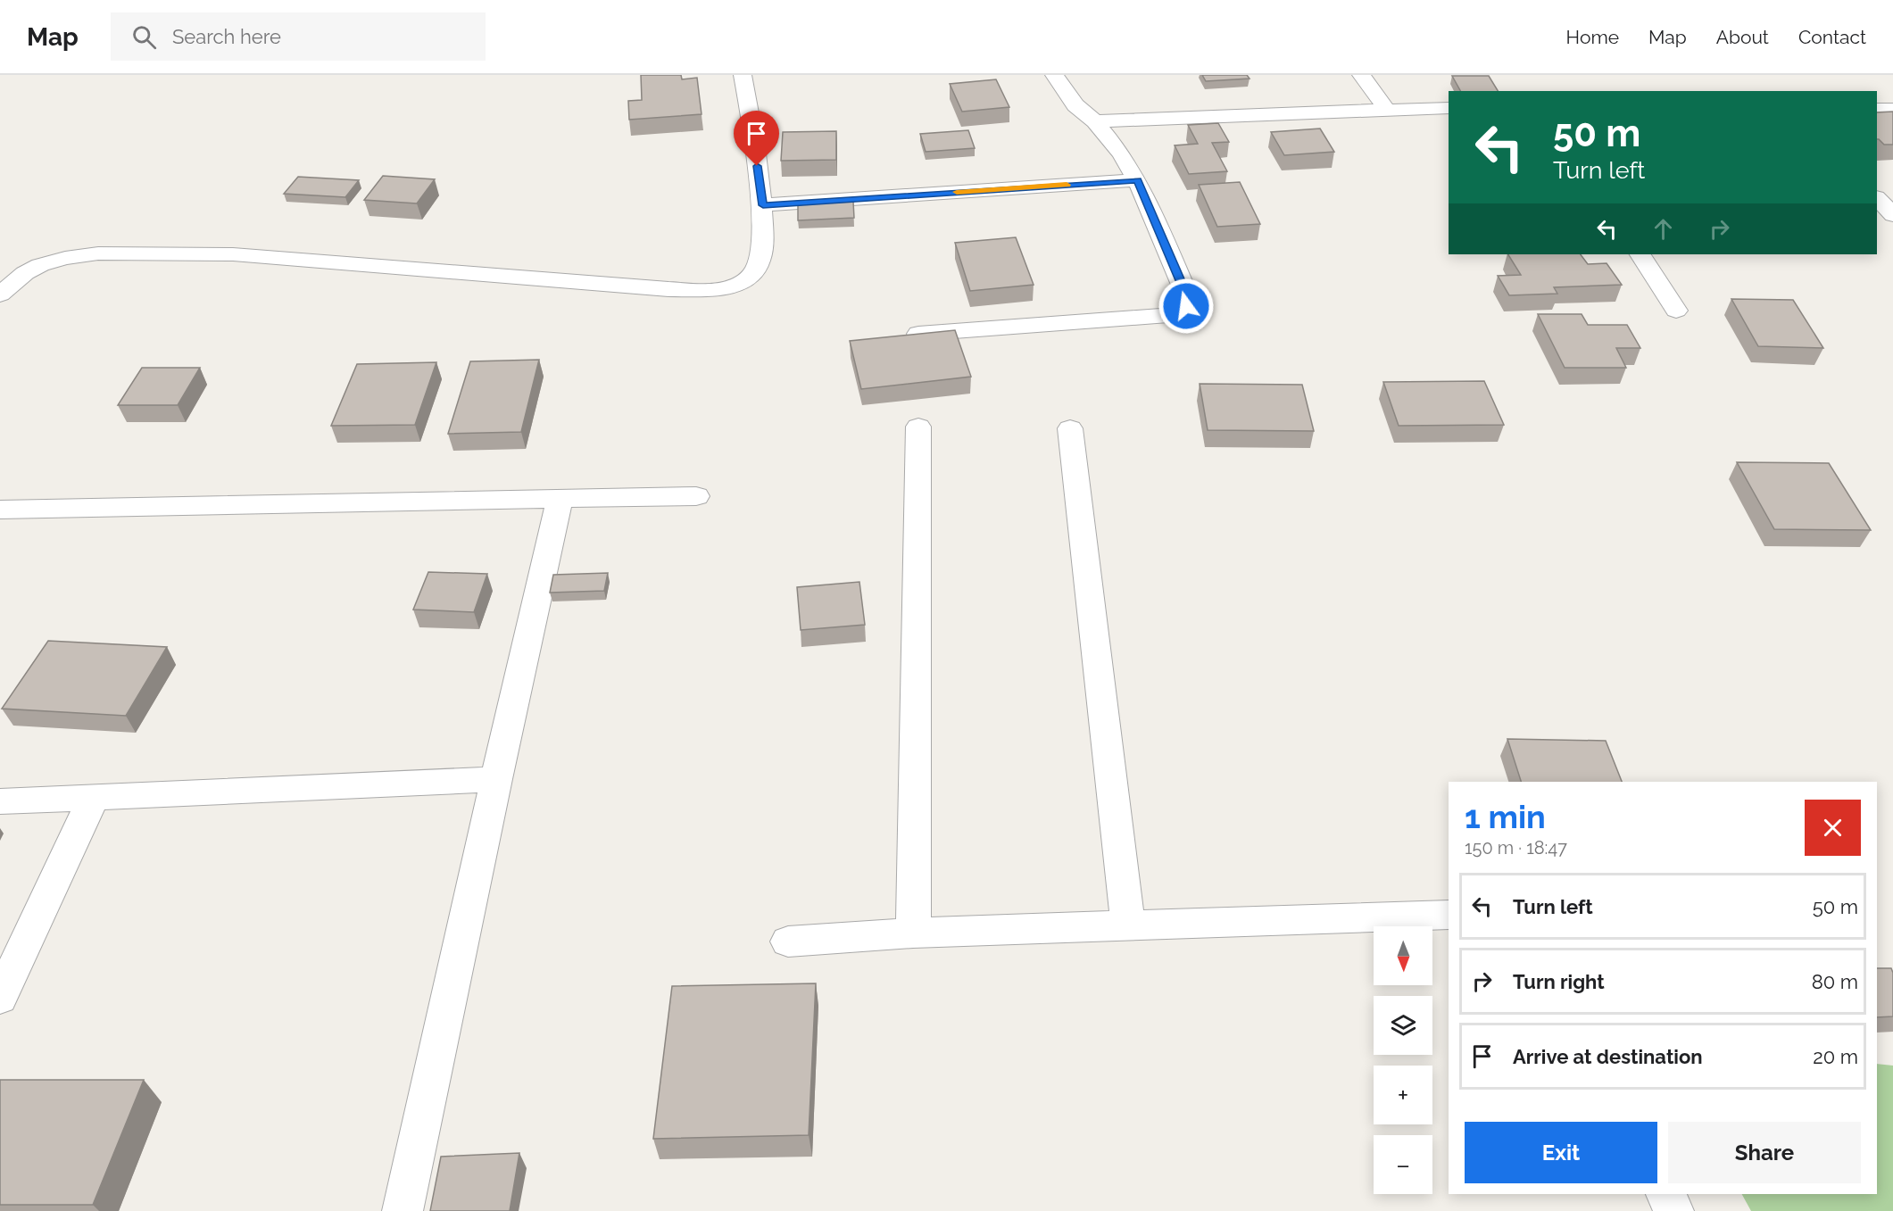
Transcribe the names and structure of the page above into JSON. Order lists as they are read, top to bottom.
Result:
{
  "north": "bottom",
  "page": {
    "header": "Map",
    "search": "Search here",
    "nav": [
      "Home",
      "Map",
      "About",
      "Contact"
    ],
    "turn": ["50 m", "Turn left"],
    "heading": ["1 min", "150 m · 18:47"],
    "list": [
      {
        "name": "Turn left",
        "value": "50 m"
      },
      {
        "name": "Turn right",
        "value": "80 m"
      },
      {
        "name": "Arrive at destination",
        "value": "20 m"
      }
    ],
    "map_buttons": ["+", "−"],
    "buttons": ["Exit", "Share"]
  }
}
